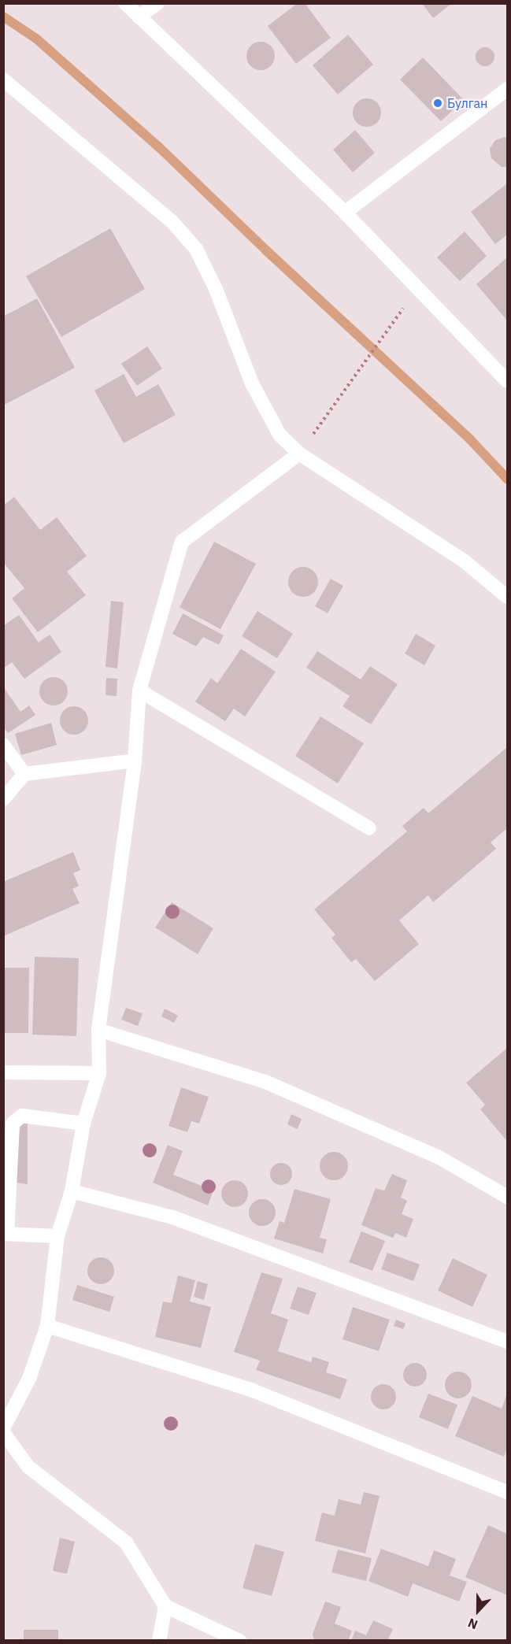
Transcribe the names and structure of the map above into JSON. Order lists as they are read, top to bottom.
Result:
{
  "places": ["Булган"],
  "north": "bottom"
}
